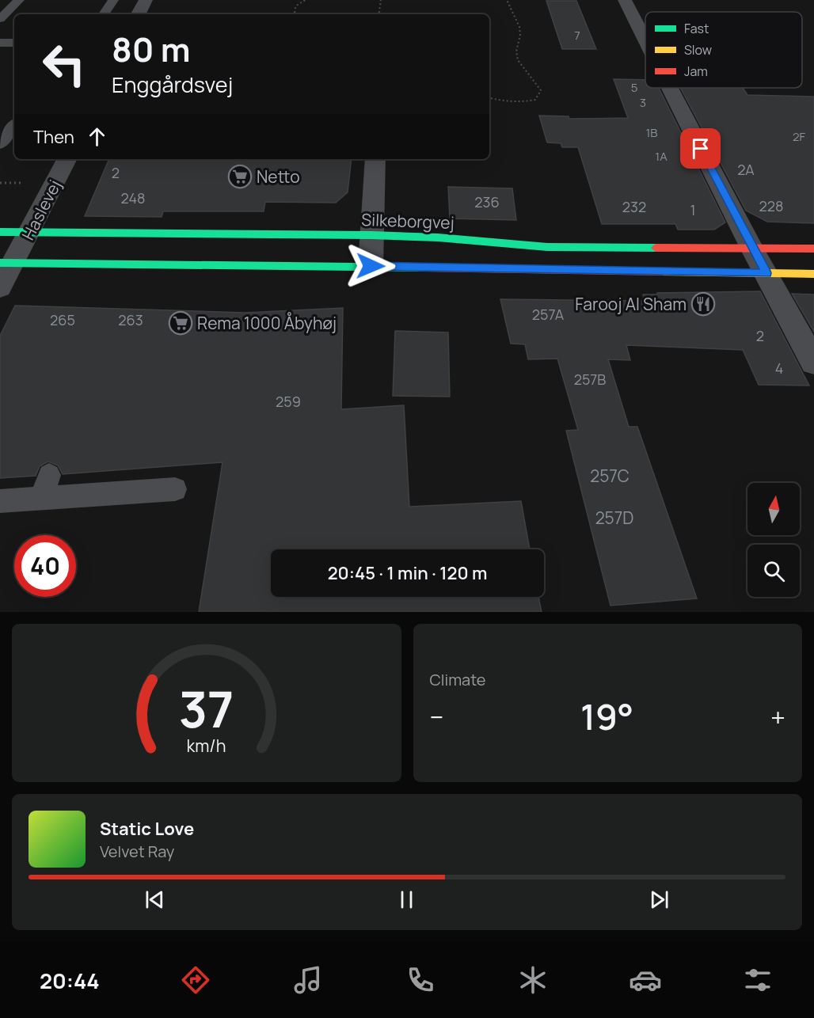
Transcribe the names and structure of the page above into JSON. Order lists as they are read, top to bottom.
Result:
{
  "streets": {
    "street": ["Haslevej", "Silkeborgvej"]
  },
  "crossings": [
    ["Haslevej", "Silkeborgvej"]
  ],
  "places": {
    "supermarket": ["Netto", "Rema 1000 Åbyhøj"],
    "restaurant": ["Farooj Al Sham"]
  },
  "house_numbers": [
    "7",
    "5",
    "3",
    "1B",
    "2F",
    "1A",
    "2A",
    "2",
    "248",
    "236",
    "228",
    "232",
    "1",
    "257A",
    "265",
    "263",
    "2",
    "4",
    "257B",
    "259",
    "257C",
    "257D"
  ],
  "legend": ["Fast", "Slow", "Jam"],
  "north": "top",
  "page": {
    "turn": ["80 m", "Enggårdsvej"],
    "then": "Then",
    "limit": "40",
    "trip": "20:45 · 1 min · 120 m",
    "tile": "Climate",
    "heat": ["−", "19°", "+"],
    "song": ["Static Love", "Velvet Ray"],
    "tabs": "20:44",
    "gauge": ["37", "km/h"]
  }
}
